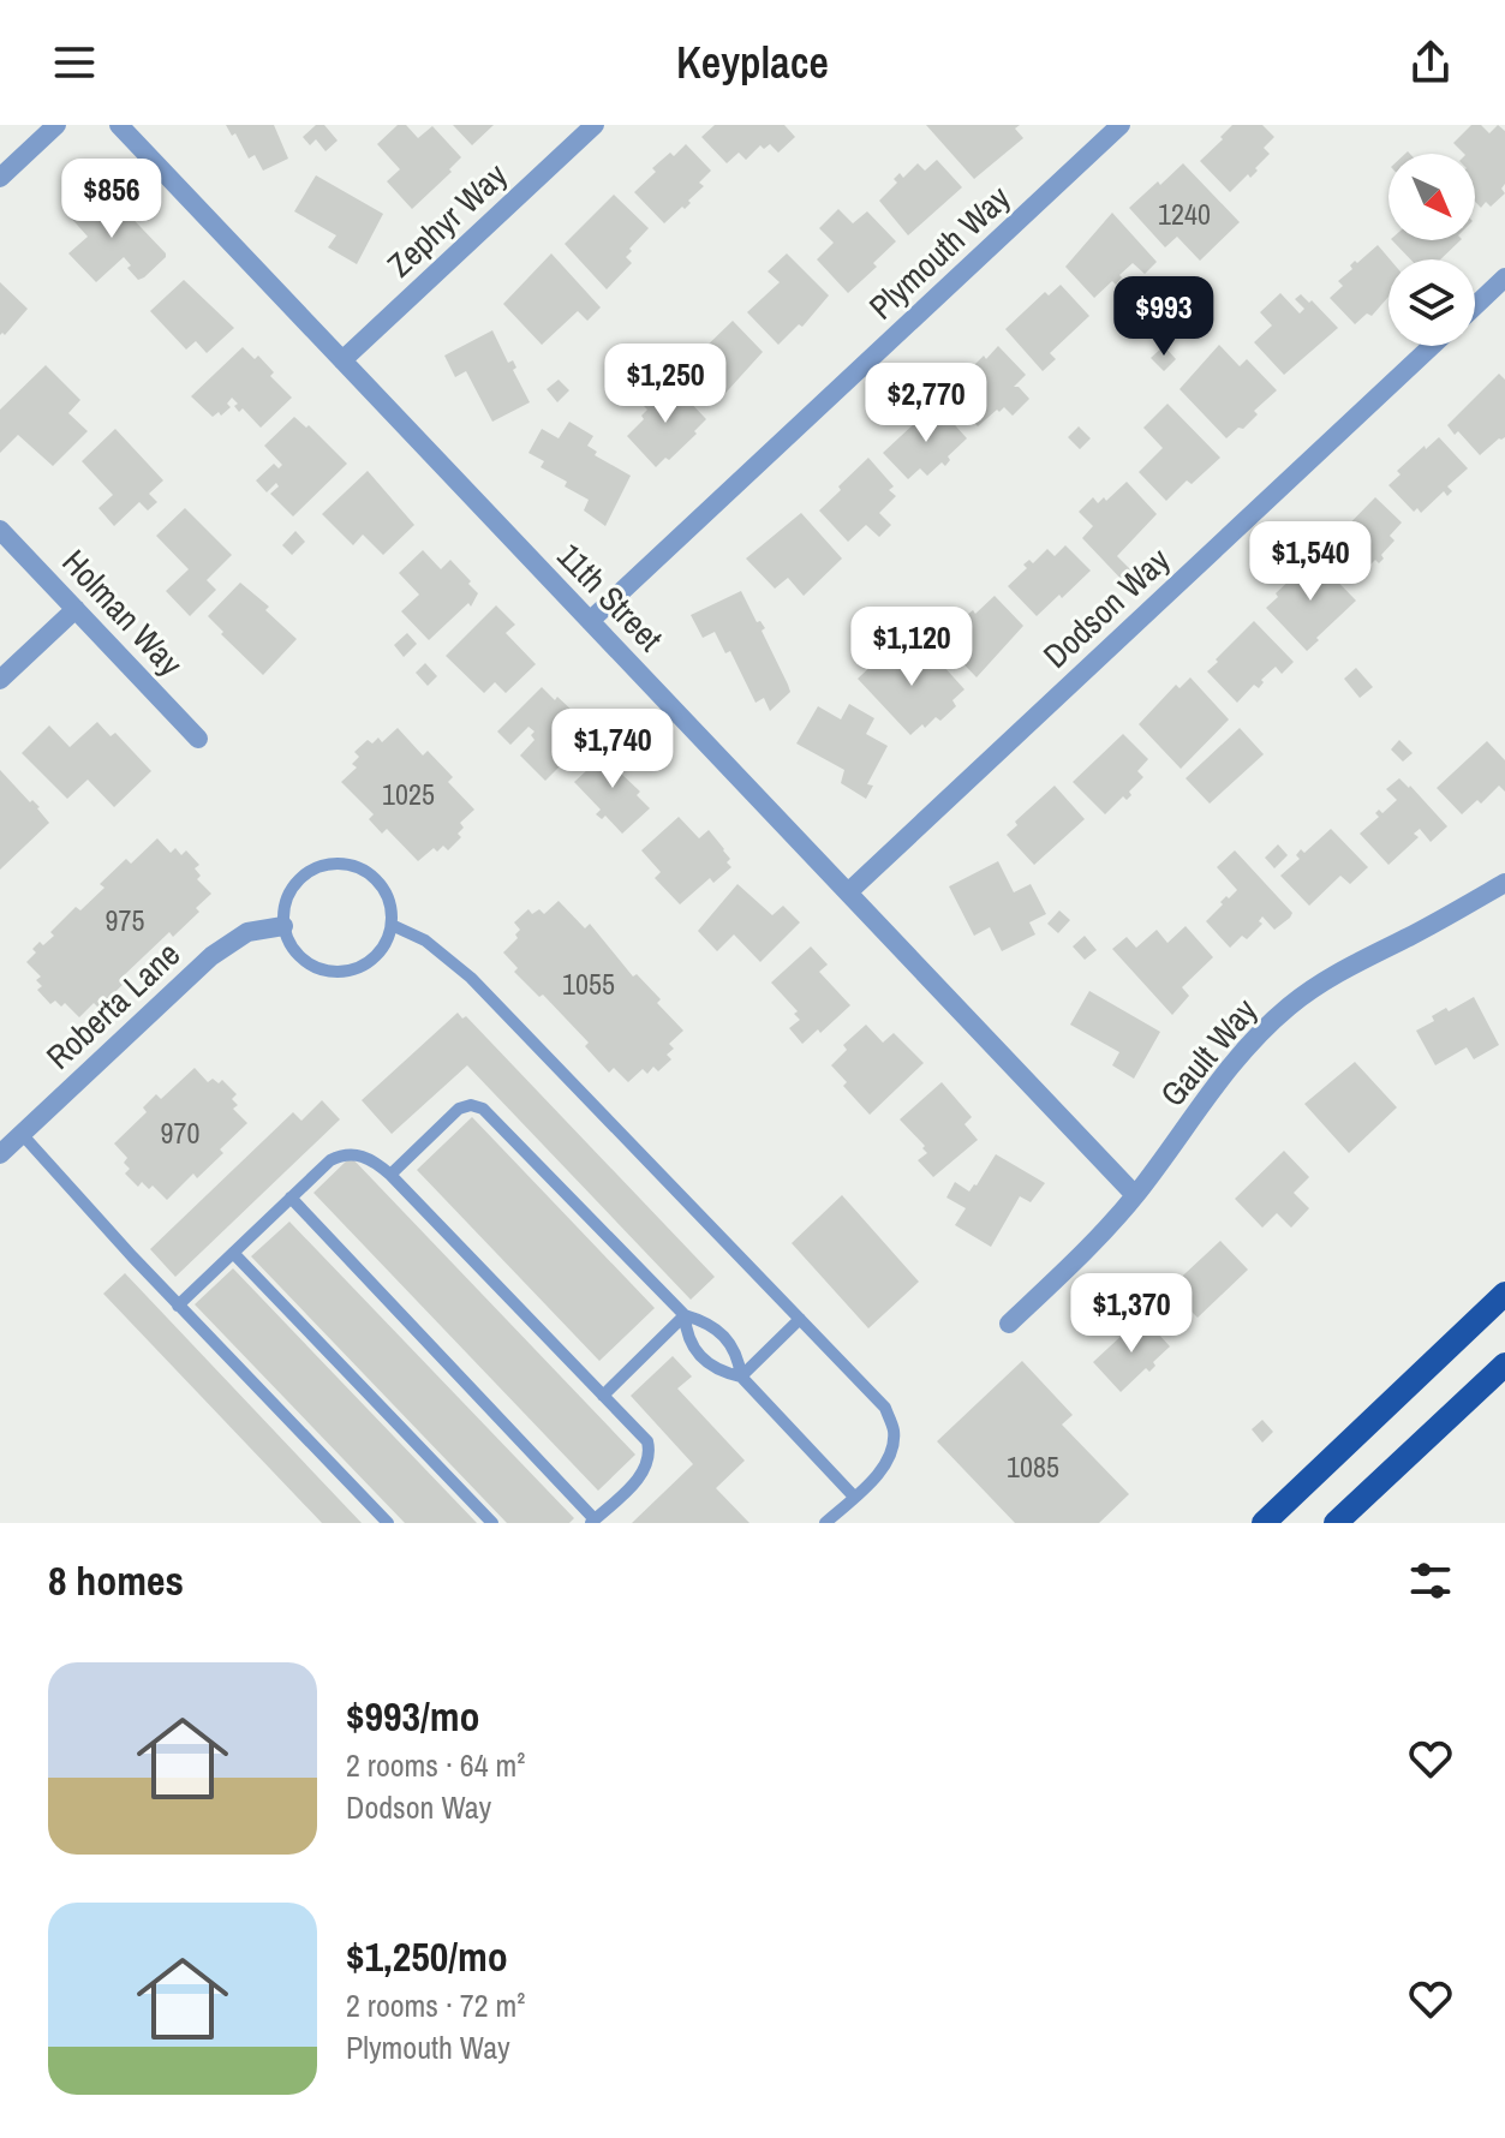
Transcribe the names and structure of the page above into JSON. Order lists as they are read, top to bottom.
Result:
{
  "streets": {
    "street": [
      "Zephyr Way",
      "Plymouth Way",
      "11th Street",
      "Dodson Way",
      "Holman Way",
      "Roberta Lane",
      "Gault Way"
    ]
  },
  "crossings": [
    ["Zephyr Way", "11th Street"],
    ["Plymouth Way", "11th Street"],
    ["11th Street", "Dodson Way"],
    ["11th Street", "Gault Way"]
  ],
  "house_numbers": [
    "1240",
    "1025",
    "975",
    "1055",
    "970",
    "1085"
  ],
  "north": "bottom right",
  "page": {
    "header": "Keyplace",
    "price": [
      "$856",
      "$993",
      "$1,250",
      "$2,770",
      "$1,540",
      "$1,120",
      "$1,740",
      "$1,370"
    ],
    "heading": "8 homes",
    "list": [
      {
        "name": "$993/mo",
        "note": "2 rooms · 64 m² · Dodson Way"
      },
      {
        "name": "$1,250/mo",
        "note": "2 rooms · 72 m² · Plymouth Way"
      }
    ]
  }
}
